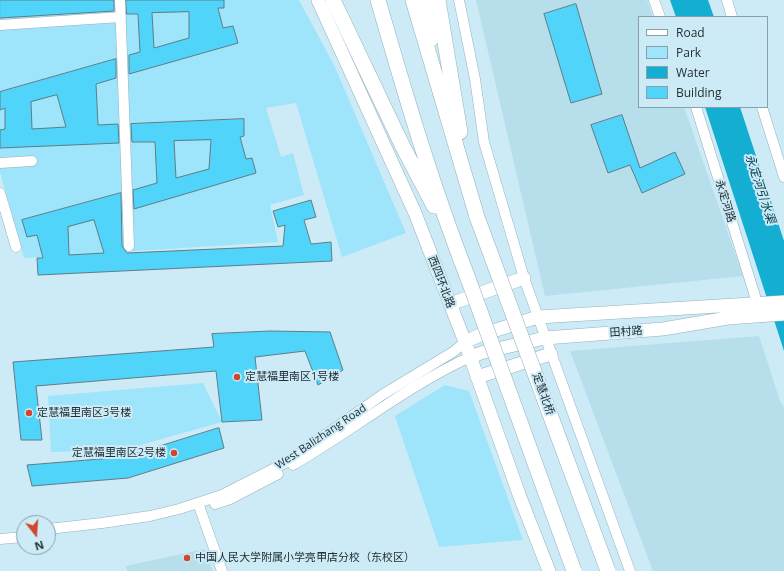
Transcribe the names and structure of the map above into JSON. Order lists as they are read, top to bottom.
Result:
{
  "streets": {
    "highway": ["定慧北桥"],
    "main road": ["西四环北路", "田村路"],
    "street": ["永定河路", "West Balizhang Road"]
  },
  "crossings": [
    ["永定河路", "田村路"],
    ["西四环北路", "田村路"],
    ["西四环北路", "West Balizhang Road"],
    ["田村路", "West Balizhang Road"]
  ],
  "water": ["永定河引水渠"],
  "places": [
    "定慧福里南区1号楼",
    "定慧福里南区3号楼",
    "定慧福里南区2号楼",
    "中国人民大学附属小学亮甲店分校（东校区）"
  ],
  "legend": [
    "Road",
    "Park",
    "Water",
    "Building"
  ],
  "north": "bottom"
}
